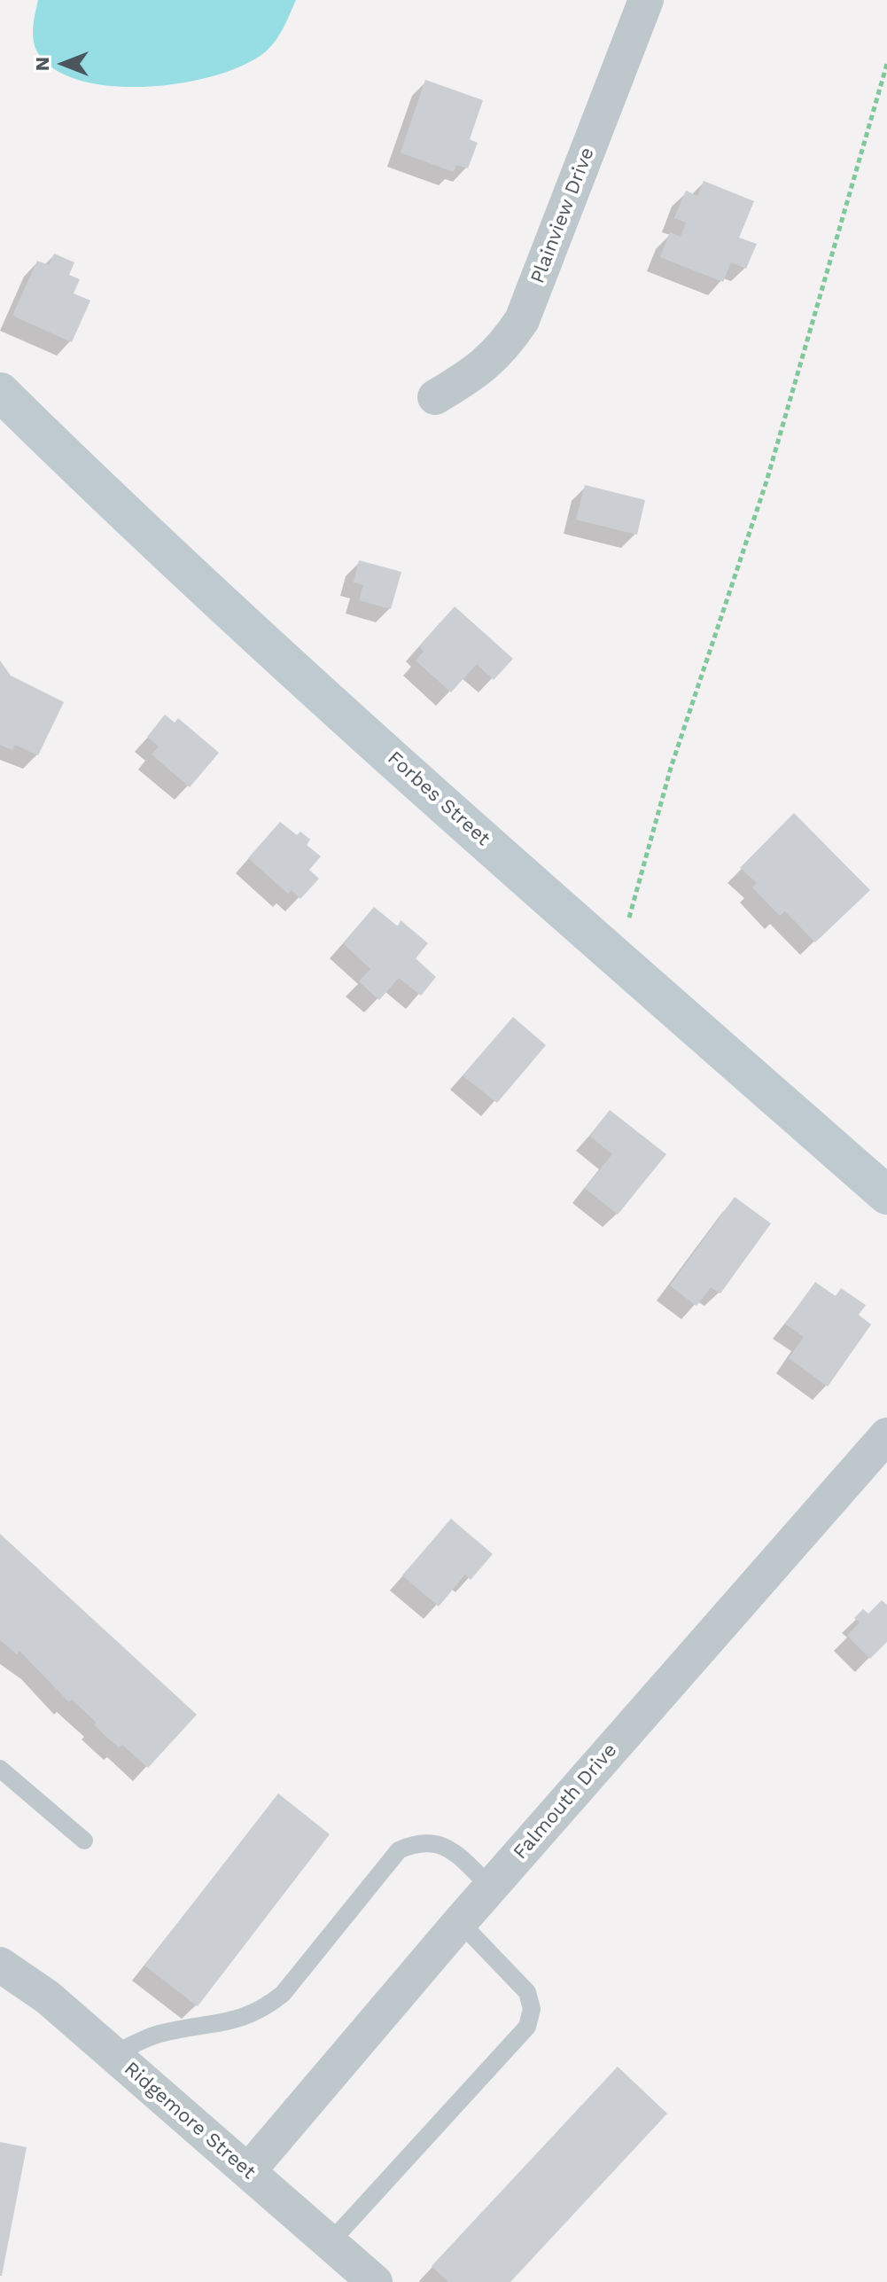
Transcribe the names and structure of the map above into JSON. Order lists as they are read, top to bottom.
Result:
{
  "streets": {
    "street": [
      "Plainview Drive",
      "Forbes Street",
      "Falmouth Drive",
      "Ridgemore Street"
    ]
  },
  "crossings": [
    ["Falmouth Drive", "Ridgemore Street"]
  ],
  "north": "left"
}
